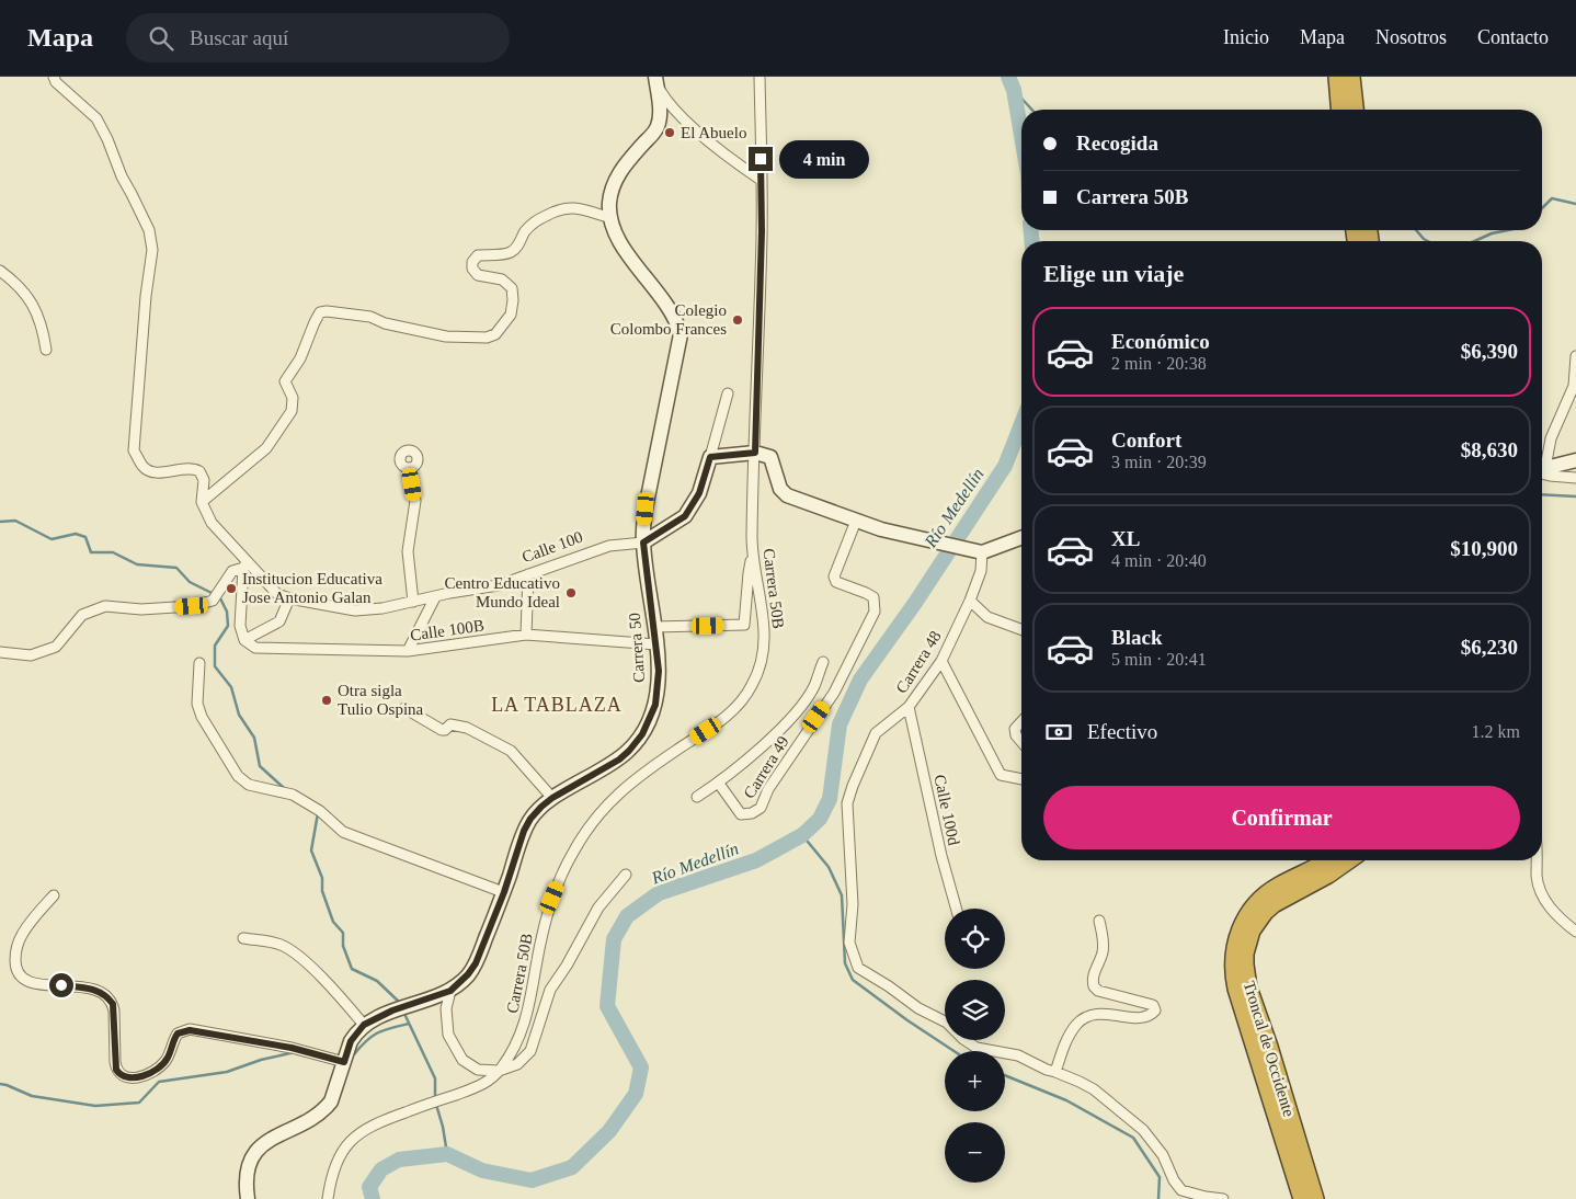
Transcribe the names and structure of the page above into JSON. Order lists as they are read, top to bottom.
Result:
{
  "streets": {
    "highway": ["Troncal de Occidente"],
    "main road": ["Calle 100", "Carrera 50"],
    "street": [
      "Carrera 50B",
      "Calle 100B",
      "Carrera 48",
      "Carrera 49",
      "Calle 100d"
    ]
  },
  "crossings": [
    ["Calle 100", "Carrera 50"],
    ["Calle 100B", "Carrera 50"],
    ["Carrera 48", "Calle 100d"]
  ],
  "districts": ["LA TABLAZA"],
  "water": ["Río Medellín"],
  "places": [
    "El Abuelo",
    "Colegio Colombo Frances",
    "Institucion Educativa Jose Antonio Galan",
    "Centro Educativo Mundo Ideal",
    "Otra sigla Tulio Ospina"
  ],
  "page": {
    "header": "Mapa",
    "search": "Buscar aquí",
    "nav": [
      "Inicio",
      "Mapa",
      "Nosotros",
      "Contacto"
    ],
    "banner": ["Recogida", "Carrera 50B"],
    "bubble": "4 min",
    "heading": "Elige un viaje",
    "list": [
      {
        "name": "Económico",
        "note": "2 min · 20:38",
        "value": "$6,390"
      },
      {
        "name": "Confort",
        "note": "3 min · 20:39",
        "value": "$8,630"
      },
      {
        "name": "XL",
        "note": "4 min · 20:40",
        "value": "$10,900"
      },
      {
        "name": "Black",
        "note": "5 min · 20:41",
        "value": "$6,230"
      }
    ],
    "pay": ["Efectivo", "1.2 km"],
    "buttons": "Confirmar",
    "map_buttons": ["+", "−"]
  }
}
